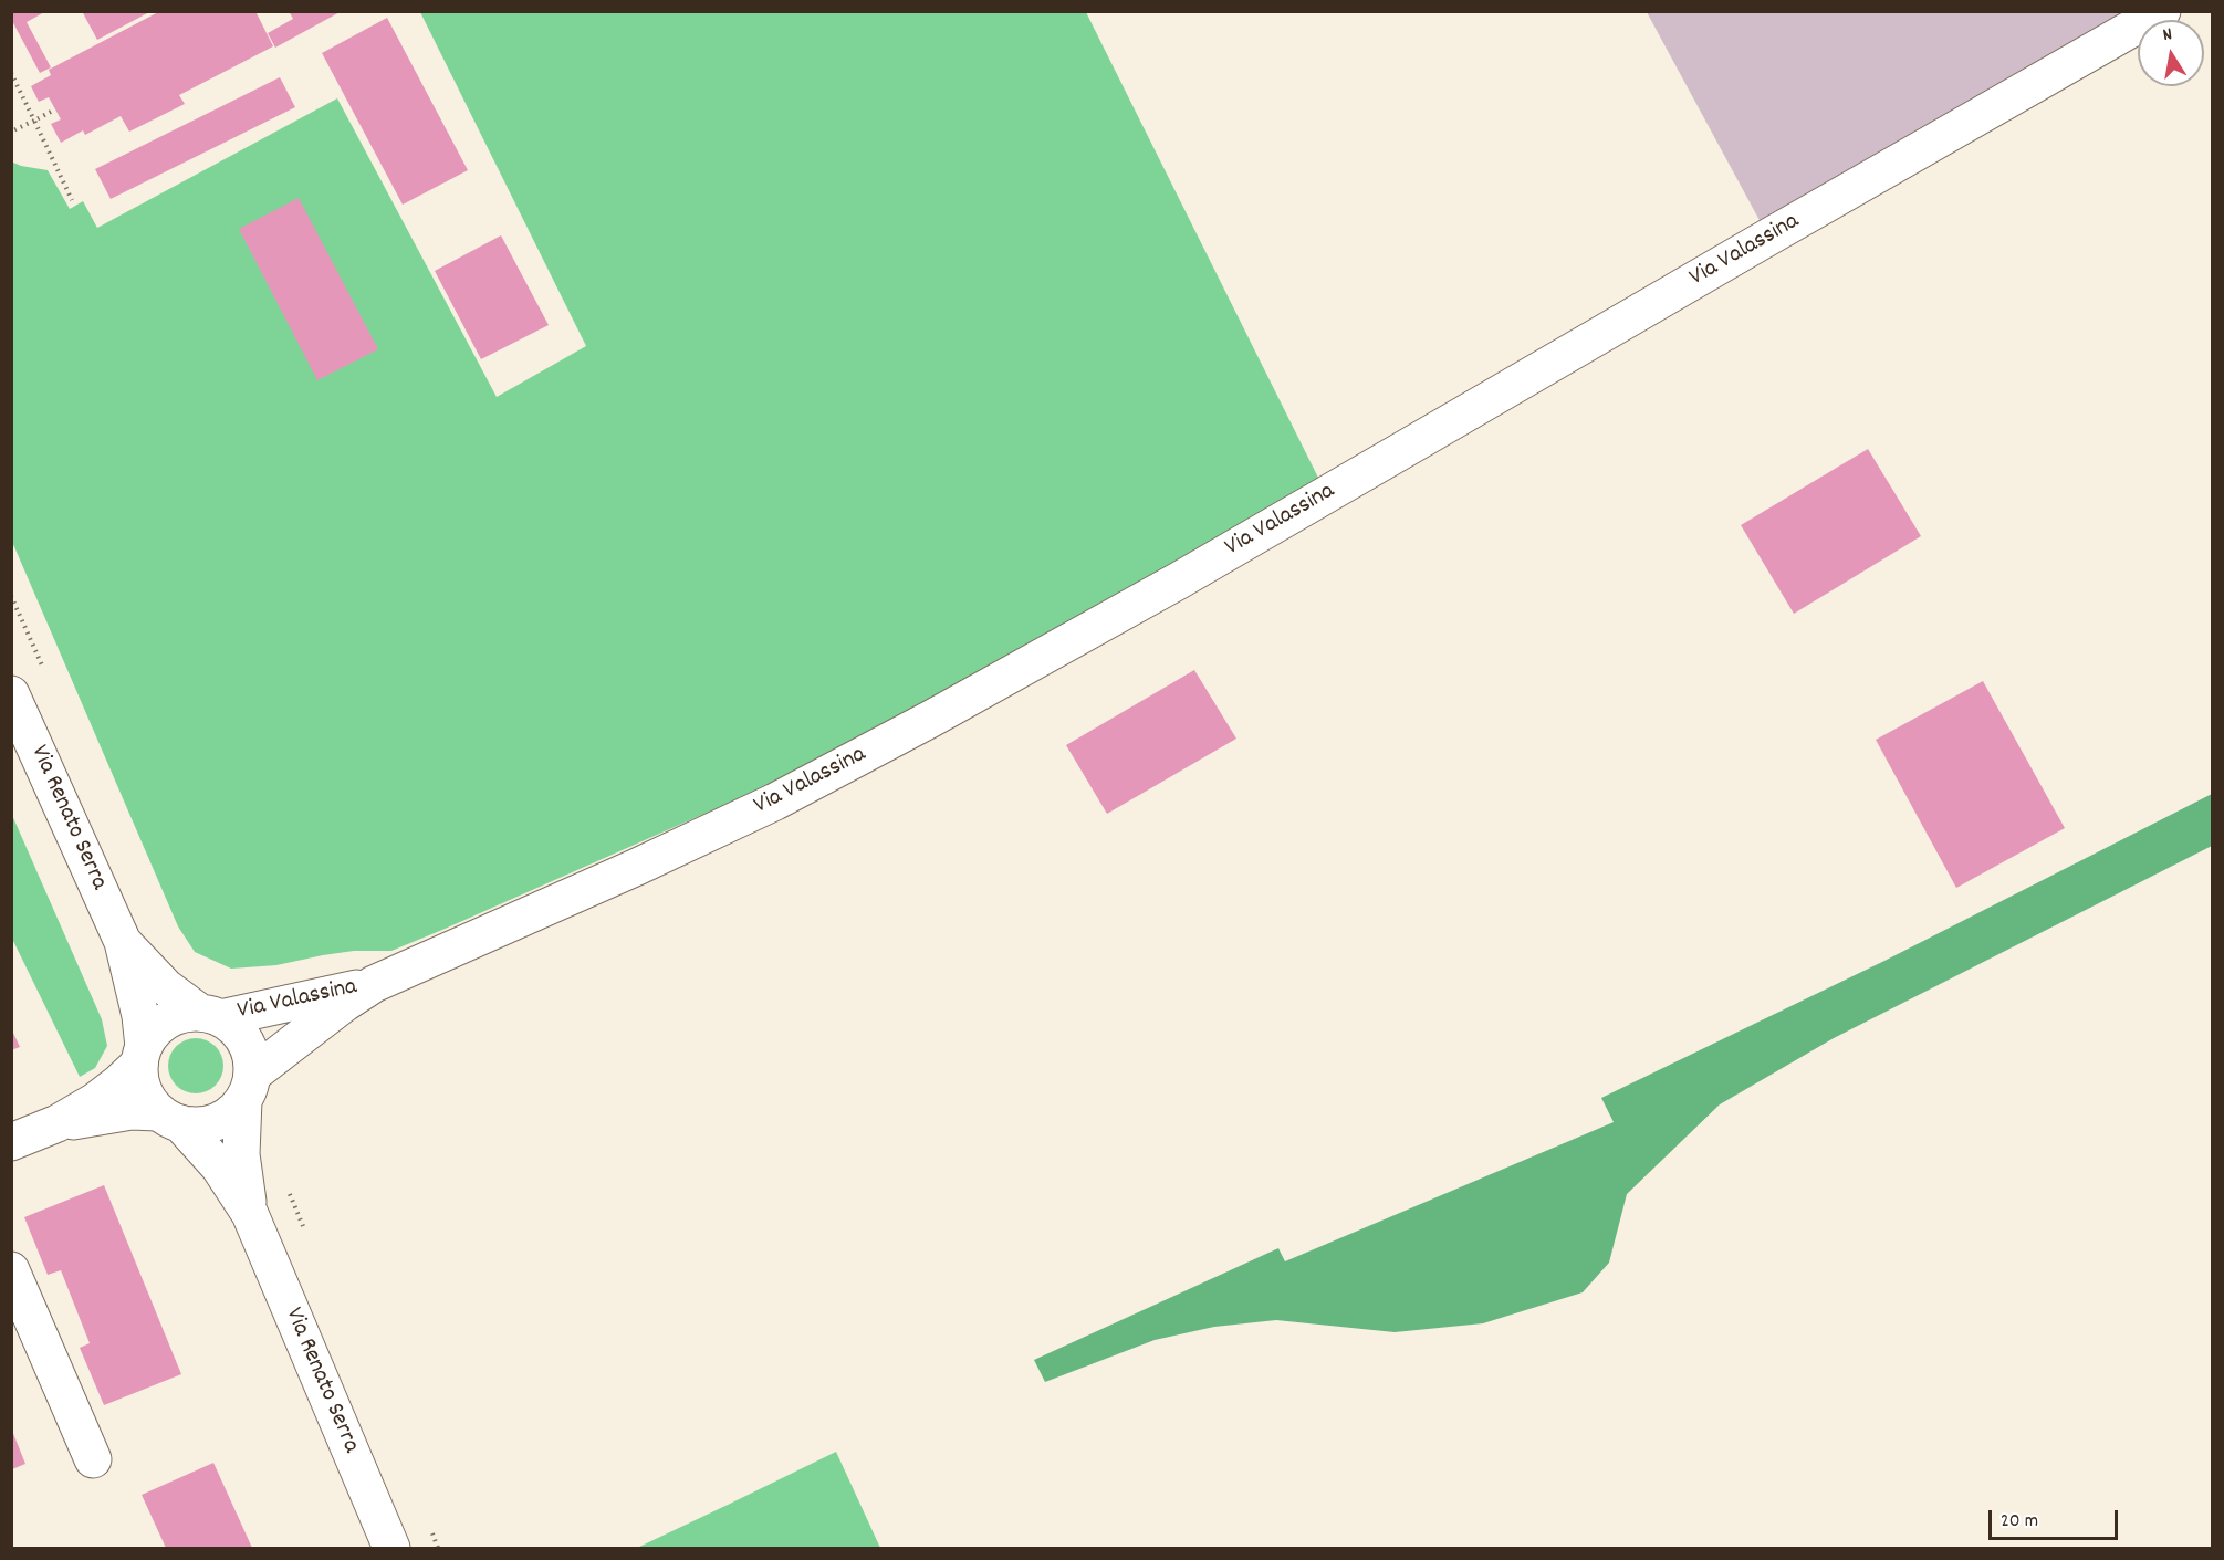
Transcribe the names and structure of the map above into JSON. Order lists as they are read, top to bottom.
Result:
{
  "streets": {
    "street": ["Via Valassina", "Via Renato Serra"]
  },
  "crossings": [
    ["Via Valassina", "Via Renato Serra"]
  ],
  "scale_bar": "20 m",
  "north": "top"
}
